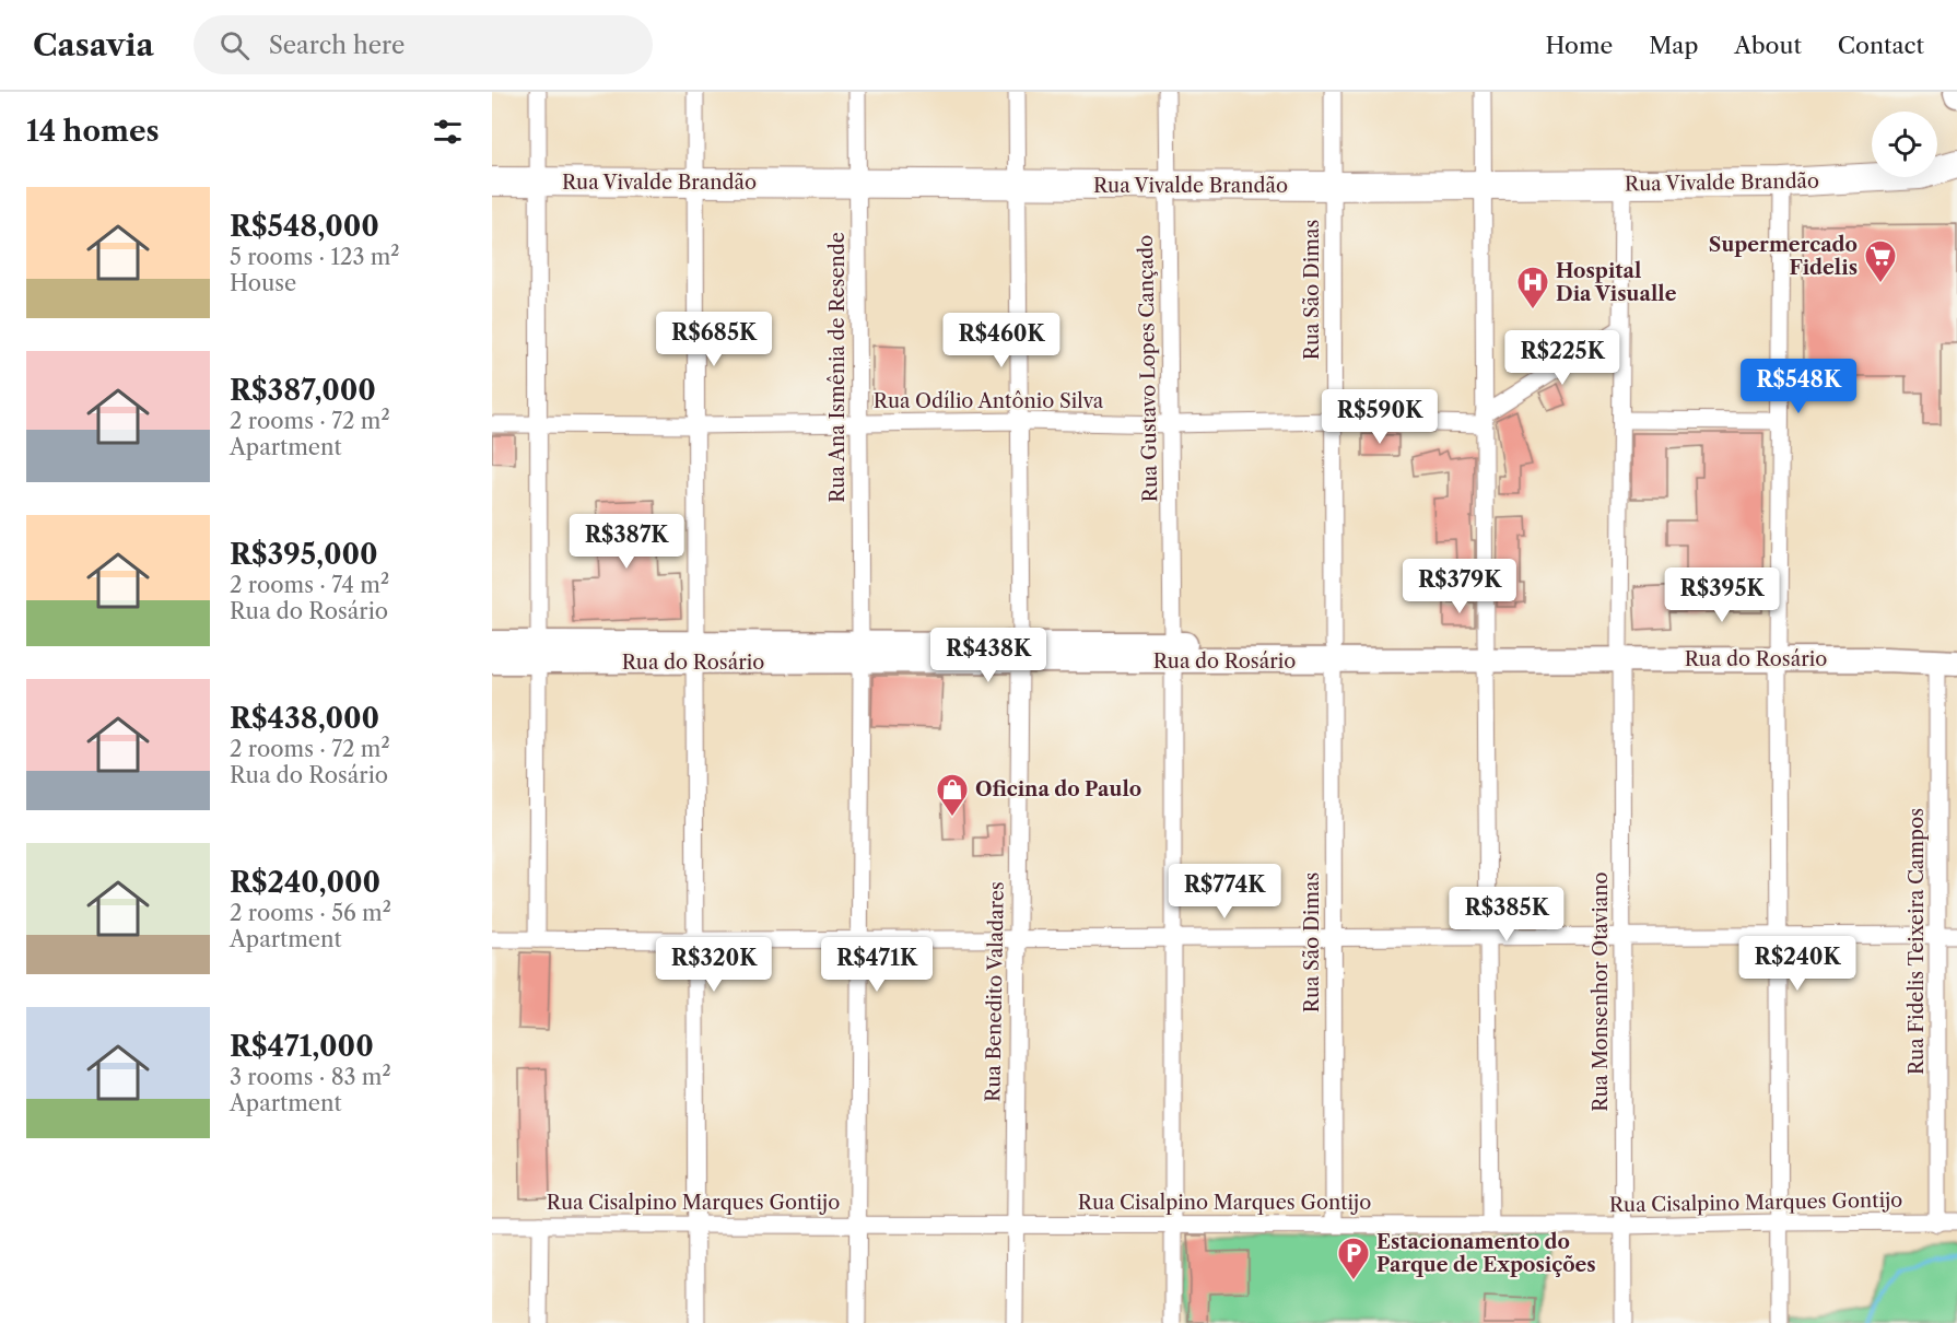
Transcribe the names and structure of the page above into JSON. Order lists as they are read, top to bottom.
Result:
{
  "streets": {
    "main road": ["Rua Vivalde Brandão", "Rua do Rosário"],
    "street": [
      "Rua São Dimas",
      "Rua Ana Ismênia de Resende",
      "Rua Gustavo Lopes Cançado",
      "Rua Odílio Antônio Silva",
      "Rua Fidelis Teixeira Campos",
      "Rua Benedito Valadares",
      "Rua Monsenhor Otaviano",
      "Rua Cisalpino Marques Gontijo"
    ]
  },
  "crossings": [
    ["Rua Vivalde Brandão", "Rua São Dimas"],
    ["Rua Vivalde Brandão", "Rua Ana Ismênia de Resende"],
    ["Rua Vivalde Brandão", "Rua Gustavo Lopes Cançado"],
    ["Rua Vivalde Brandão", "Rua Benedito Valadares"],
    ["Rua Vivalde Brandão", "Rua Monsenhor Otaviano"],
    ["Rua São Dimas", "Rua Odílio Antônio Silva"],
    ["Rua São Dimas", "Rua do Rosário"],
    ["Rua São Dimas", "Rua Cisalpino Marques Gontijo"],
    ["Rua Ana Ismênia de Resende", "Rua Odílio Antônio Silva"],
    ["Rua Ana Ismênia de Resende", "Rua do Rosário"],
    ["Rua Ana Ismênia de Resende", "Rua Cisalpino Marques Gontijo"],
    ["Rua Gustavo Lopes Cançado", "Rua Odílio Antônio Silva"],
    ["Rua Gustavo Lopes Cançado", "Rua do Rosário"],
    ["Rua Gustavo Lopes Cançado", "Rua Cisalpino Marques Gontijo"],
    ["Rua Odílio Antônio Silva", "Rua Benedito Valadares"],
    ["Rua do Rosário", "Rua Fidelis Teixeira Campos"],
    ["Rua do Rosário", "Rua Benedito Valadares"],
    ["Rua do Rosário", "Rua Monsenhor Otaviano"],
    ["Rua Fidelis Teixeira Campos", "Rua Cisalpino Marques Gontijo"],
    ["Rua Benedito Valadares", "Rua Cisalpino Marques Gontijo"],
    ["Rua Monsenhor Otaviano", "Rua Cisalpino Marques Gontijo"]
  ],
  "places": {
    "supermarket": ["Supermercado Fidelis"],
    "hospital": ["Hospital Dia Visualle"],
    "shop": ["Oficina do Paulo"],
    "parking": ["Estacionamento do Parque de Exposições"]
  },
  "page": {
    "header": "Casavia",
    "search": "Search here",
    "nav": [
      "Home",
      "Map",
      "About",
      "Contact"
    ],
    "heading": "14 homes",
    "list": [
      {
        "name": "R$548,000",
        "note": "5 rooms · 123 m² · House"
      },
      {
        "name": "R$387,000",
        "note": "2 rooms · 72 m² · Apartment"
      },
      {
        "name": "R$395,000",
        "note": "2 rooms · 74 m² · Rua do Rosário"
      },
      {
        "name": "R$438,000",
        "note": "2 rooms · 72 m² · Rua do Rosário"
      },
      {
        "name": "R$240,000",
        "note": "2 rooms · 56 m² · Apartment"
      },
      {
        "name": "R$471,000",
        "note": "3 rooms · 83 m² · Apartment"
      }
    ],
    "price": [
      "R$685K",
      "R$460K",
      "R$225K",
      "R$548K",
      "R$590K",
      "R$387K",
      "R$379K",
      "R$395K",
      "R$438K",
      "R$774K",
      "R$385K",
      "R$240K",
      "R$320K",
      "R$471K"
    ]
  }
}
